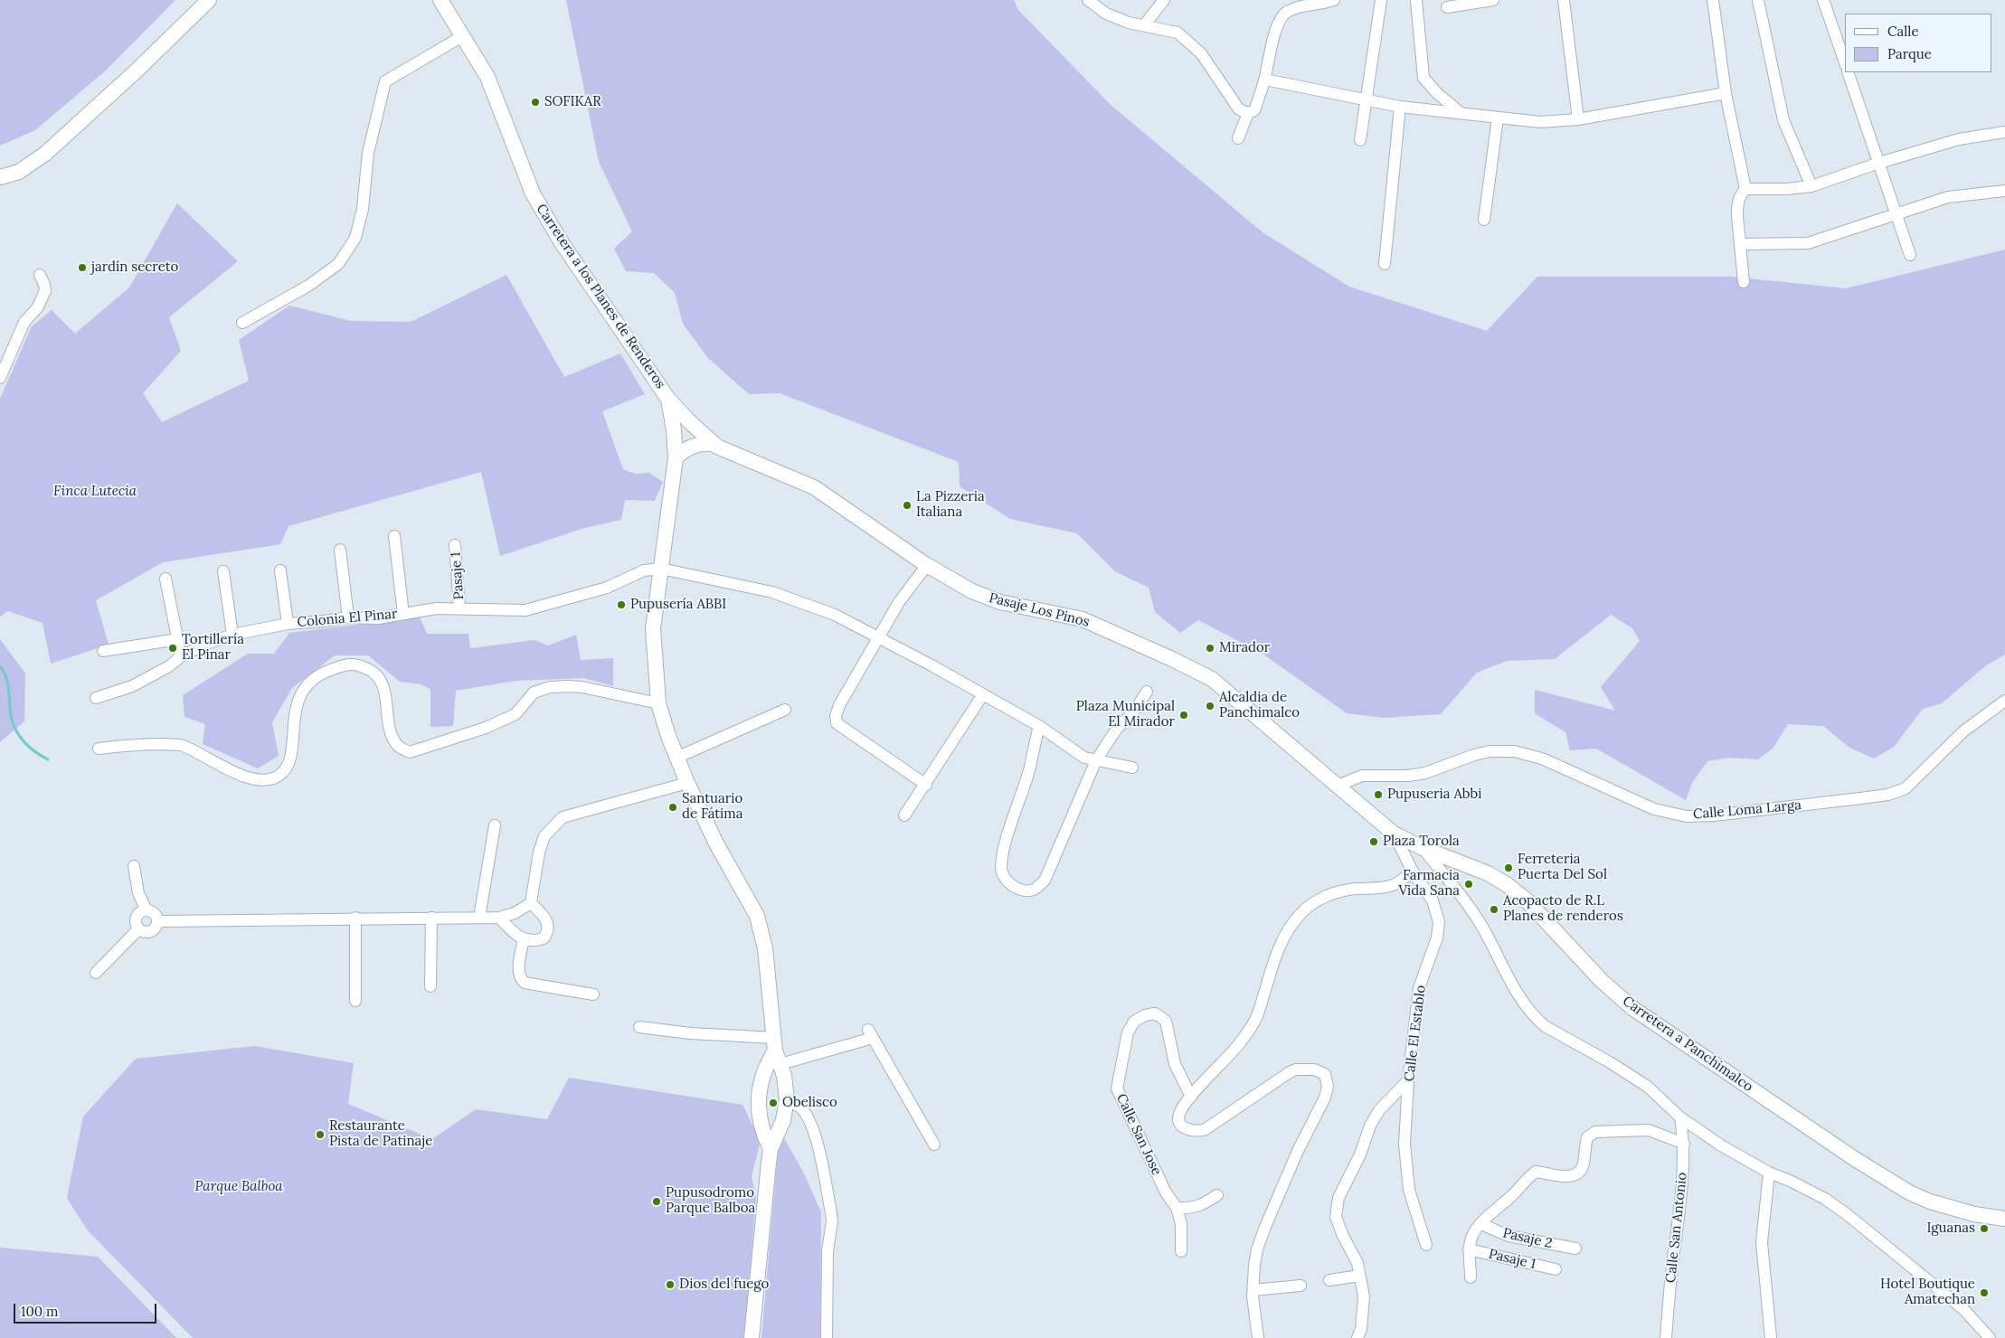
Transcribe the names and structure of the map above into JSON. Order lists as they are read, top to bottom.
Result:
{
  "streets": {
    "main road": ["Carretera a los Planes de Renderos", "Pasaje Los Pinos", "Carretera a Panchimalco"],
    "street": [
      "Pasaje 1",
      "Colonia El Pinar",
      "Calle Loma Larga",
      "Calle El Establo",
      "Calle San Jose",
      "Calle San Antonio",
      "Pasaje 2"
    ]
  },
  "crossings": [
    ["Carretera a los Planes de Renderos", "Pasaje Los Pinos"],
    ["Pasaje 1", "Colonia El Pinar"],
    ["Pasaje Los Pinos", "Calle Loma Larga"],
    ["Pasaje Los Pinos", "Calle El Establo"],
    ["Pasaje Los Pinos", "Carretera a Panchimalco"],
    ["Calle El Establo", "Carretera a Panchimalco"]
  ],
  "parks": ["Finca Lutecia", "Parque Balboa"],
  "places": [
    "SOFIKAR",
    "jardín secreto",
    "La Pizzeria Italiana",
    "Pupusería ABBI",
    "Tortillería El Pinar",
    "Mirador",
    "Alcaldia de Panchimalco",
    "Plaza Municipal El Mirador",
    "Pupuseria Abbi",
    "Santuario de Fátima",
    "Plaza Torola",
    "Ferreteria Puerta Del Sol",
    "Farmacia Vida Sana",
    "Acopacto de R.L Planes de renderos",
    "Obelisco",
    "Restaurante Pista de Patinaje",
    "Pupusodromo Parque Balboa",
    "Iguanas",
    "Dios del fuego",
    "Hotel Boutique Amatechan"
  ],
  "legend": ["Calle", "Parque"],
  "scale_bar": "100 m"
}
